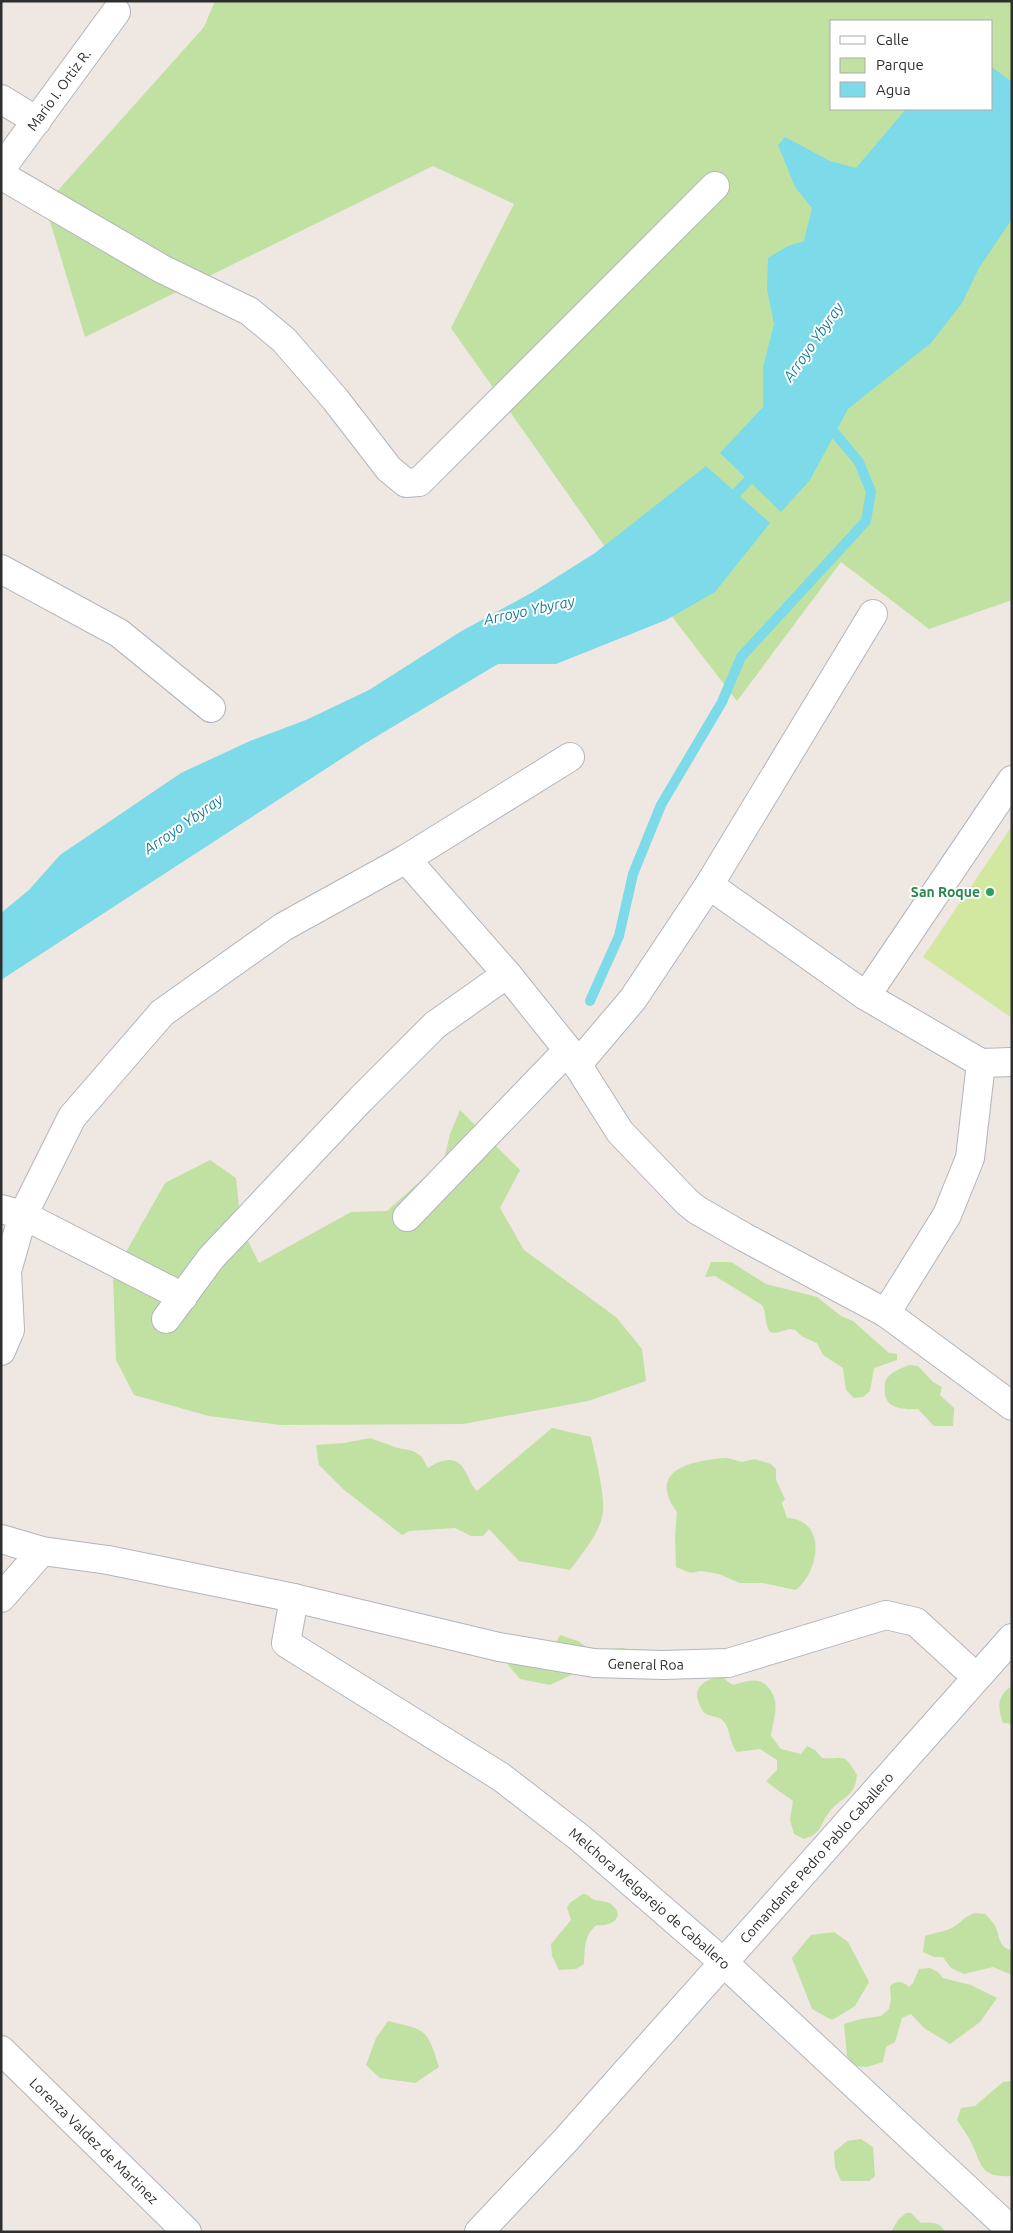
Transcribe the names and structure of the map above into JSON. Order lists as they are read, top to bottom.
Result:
{
  "streets": {
    "street": [
      "Mario I. Ortiz R.",
      "General Roa",
      "Comandante Pedro Pablo Caballero",
      "Melchora Melgarejo de Caballero",
      "Lorenza Valdez de Martinez"
    ]
  },
  "crossings": [
    ["General Roa", "Comandante Pedro Pablo Caballero"],
    ["General Roa", "Melchora Melgarejo de Caballero"],
    ["Comandante Pedro Pablo Caballero", "Melchora Melgarejo de Caballero"]
  ],
  "water": ["Arroyo Ybyray"],
  "places": ["San Roque"],
  "legend": ["Calle", "Parque", "Agua"]
}
